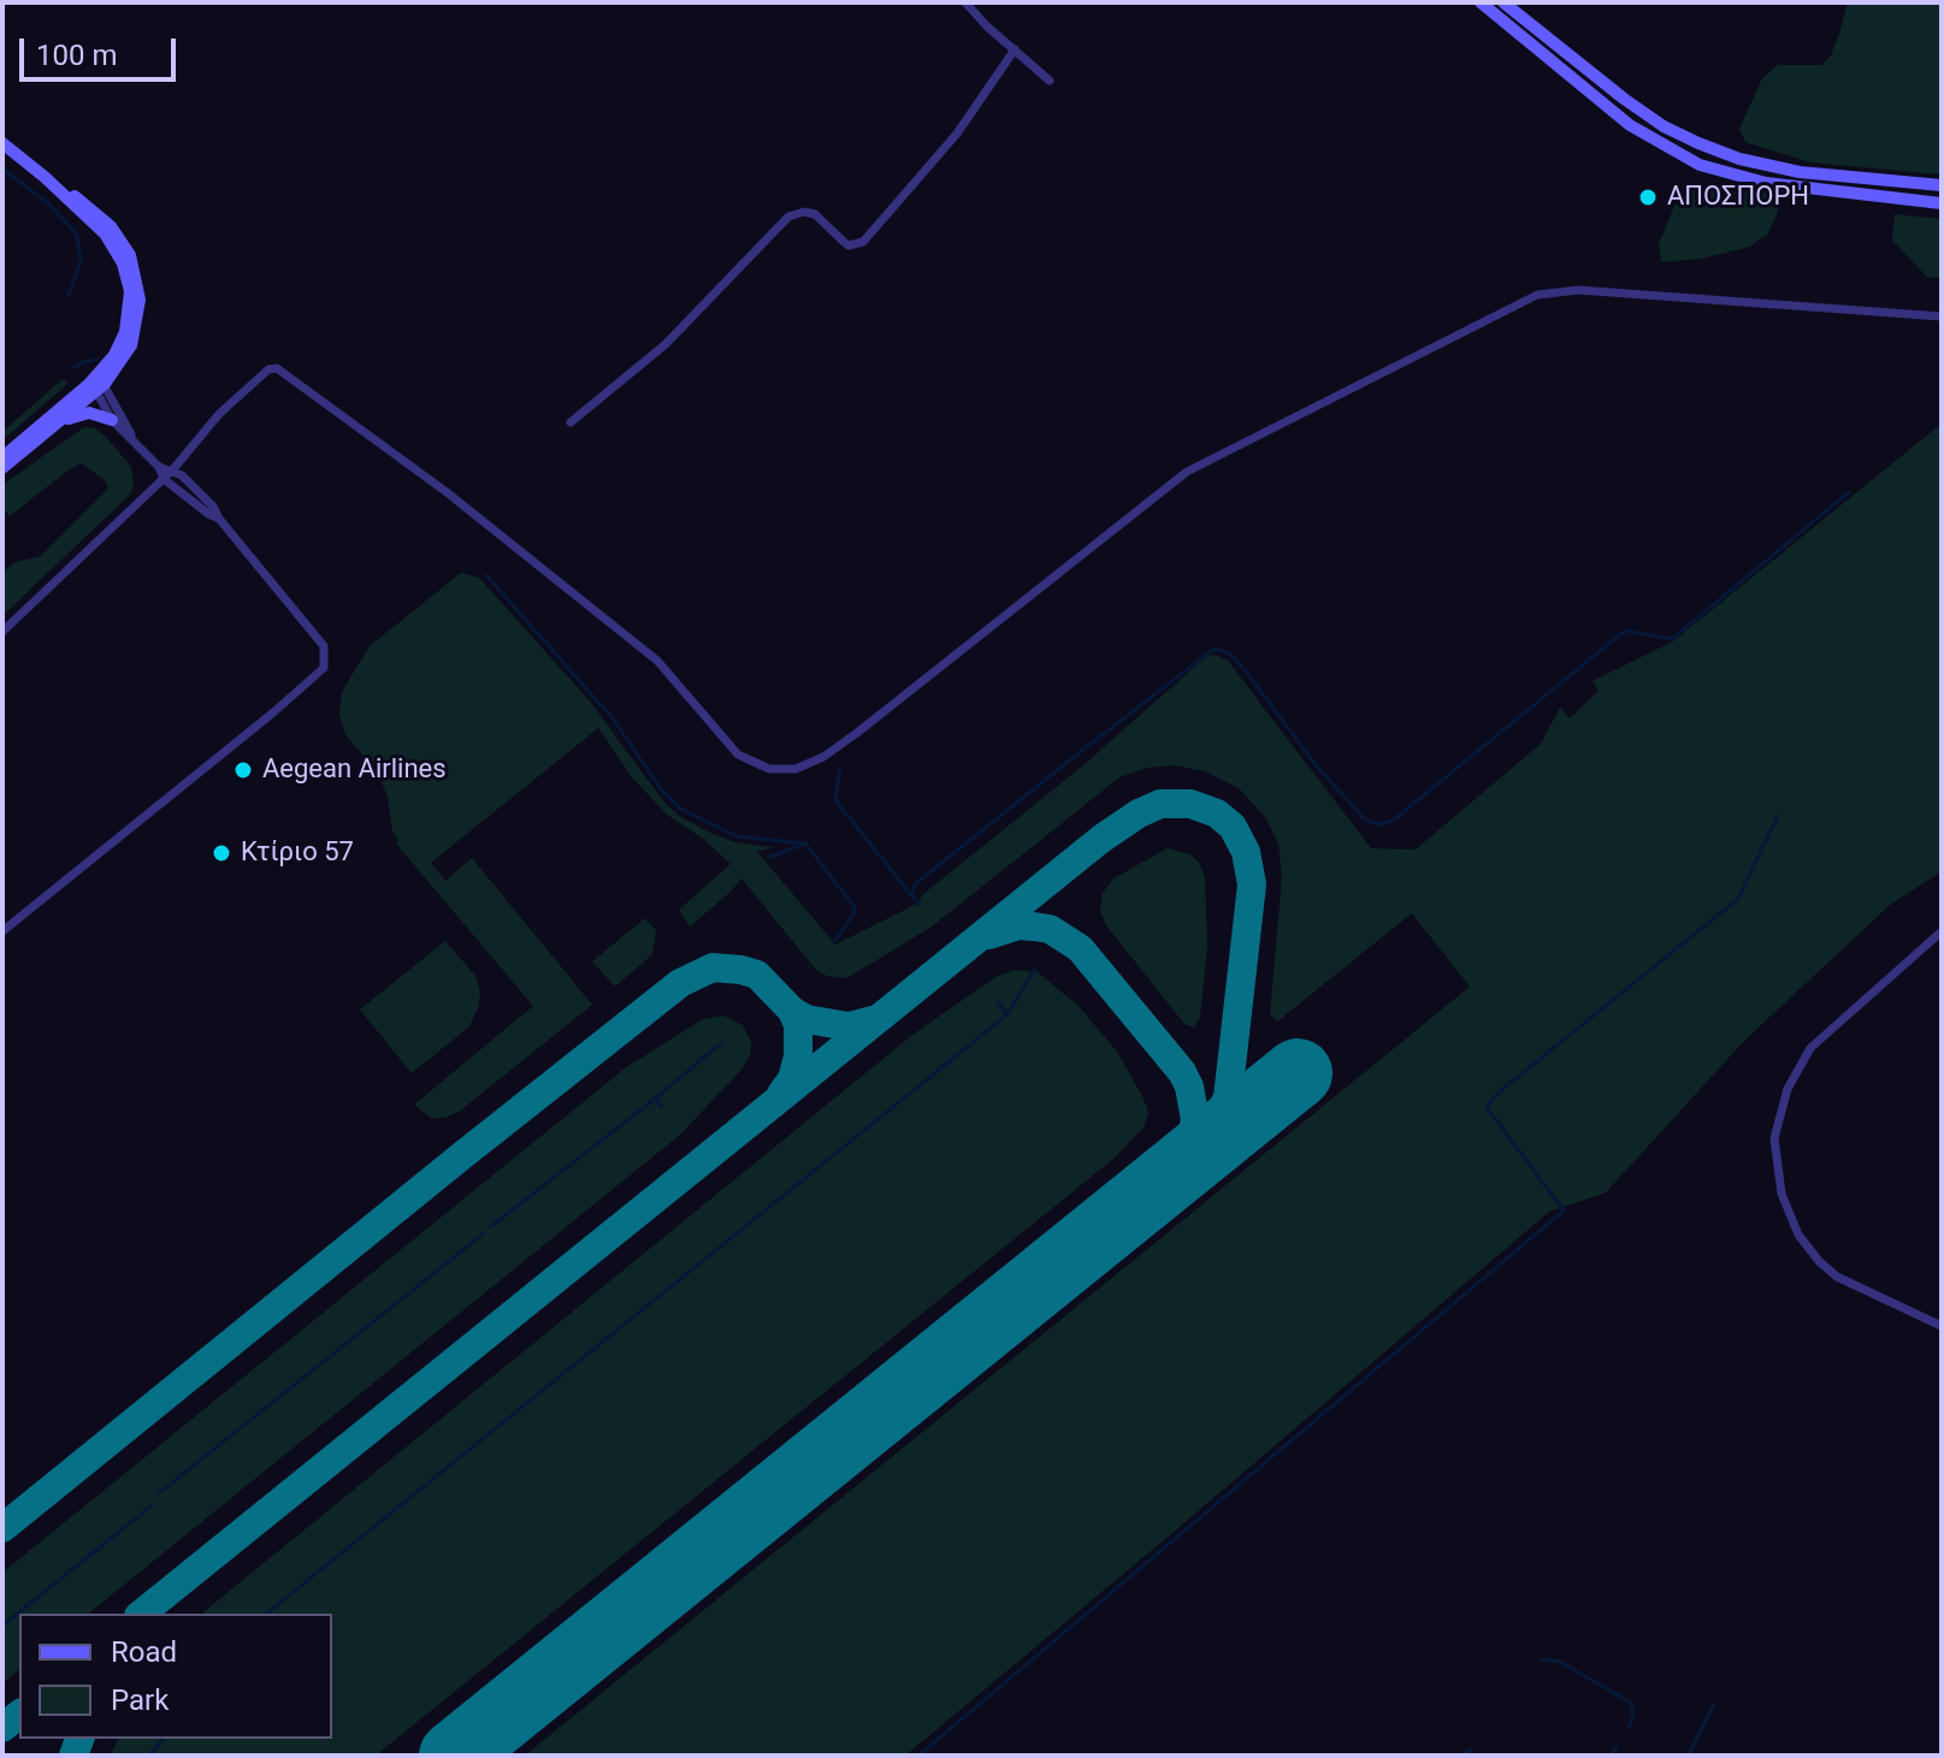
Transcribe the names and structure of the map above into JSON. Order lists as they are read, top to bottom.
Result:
{
  "places": ["ΑΠΟΣΠΟΡΗ", "Aegean Airlines", "Κτίριο 57"],
  "legend": ["Road", "Park"],
  "scale_bar": "100 m"
}
